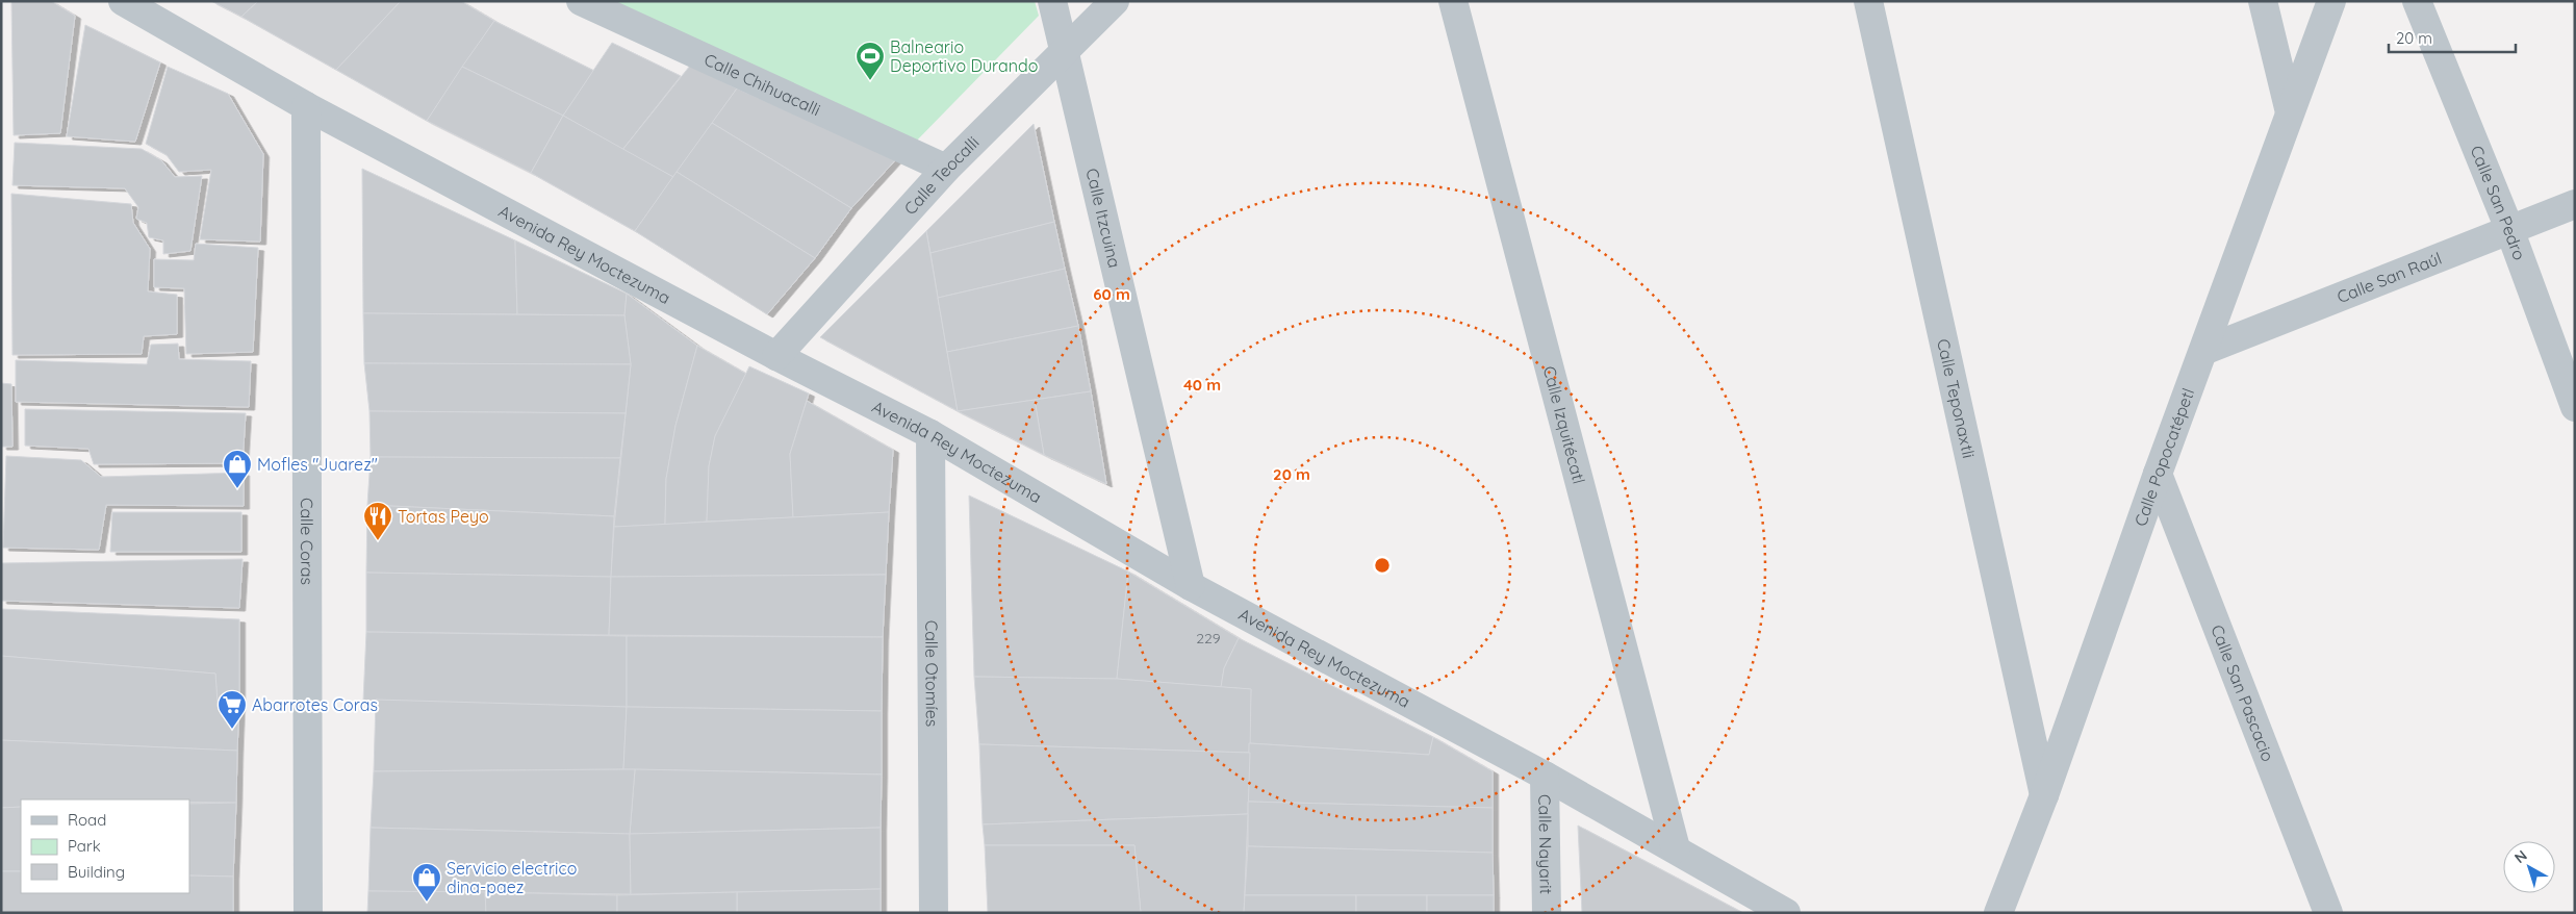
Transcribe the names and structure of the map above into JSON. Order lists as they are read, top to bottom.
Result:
{
  "streets": {
    "street": [
      "Calle Chihuacalli",
      "Calle Teocalli",
      "Calle San Pedro",
      "Calle Itzcuina",
      "Avenida Rey Moctezuma",
      "Calle San Raúl",
      "Calle Teponaxtli",
      "Calle Izquitécatl",
      "Calle Popocatépetl",
      "Calle Coras",
      "Calle Otomíes",
      "Calle San Pascacio",
      "Calle Nayarit"
    ]
  },
  "crossings": [
    ["Calle Chihuacalli", "Calle Teocalli"],
    ["Calle Teocalli", "Calle Itzcuina"],
    ["Calle Teocalli", "Avenida Rey Moctezuma"],
    ["Calle San Pedro", "Calle San Raúl"],
    ["Calle Itzcuina", "Avenida Rey Moctezuma"],
    ["Avenida Rey Moctezuma", "Calle Izquitécatl"],
    ["Avenida Rey Moctezuma", "Calle Coras"],
    ["Avenida Rey Moctezuma", "Calle Otomíes"],
    ["Avenida Rey Moctezuma", "Calle Nayarit"],
    ["Calle San Raúl", "Calle Popocatépetl"],
    ["Calle Teponaxtli", "Calle Popocatépetl"],
    ["Calle Popocatépetl", "Calle San Pascacio"]
  ],
  "places": {
    "sports": ["Balneario Deportivo Durando"],
    "shop": ["Mofles \"Juarez\"", "Servicio electrico dina-paez"],
    "restaurant": ["Tortas Peyo"],
    "supermarket": ["Abarrotes Coras"]
  },
  "house_numbers": ["229"],
  "legend": ["Road", "Park", "Building"],
  "scale_bar": "20 m",
  "north": "top left",
  "rings": ["60 m", "40 m", "20 m"]
}
